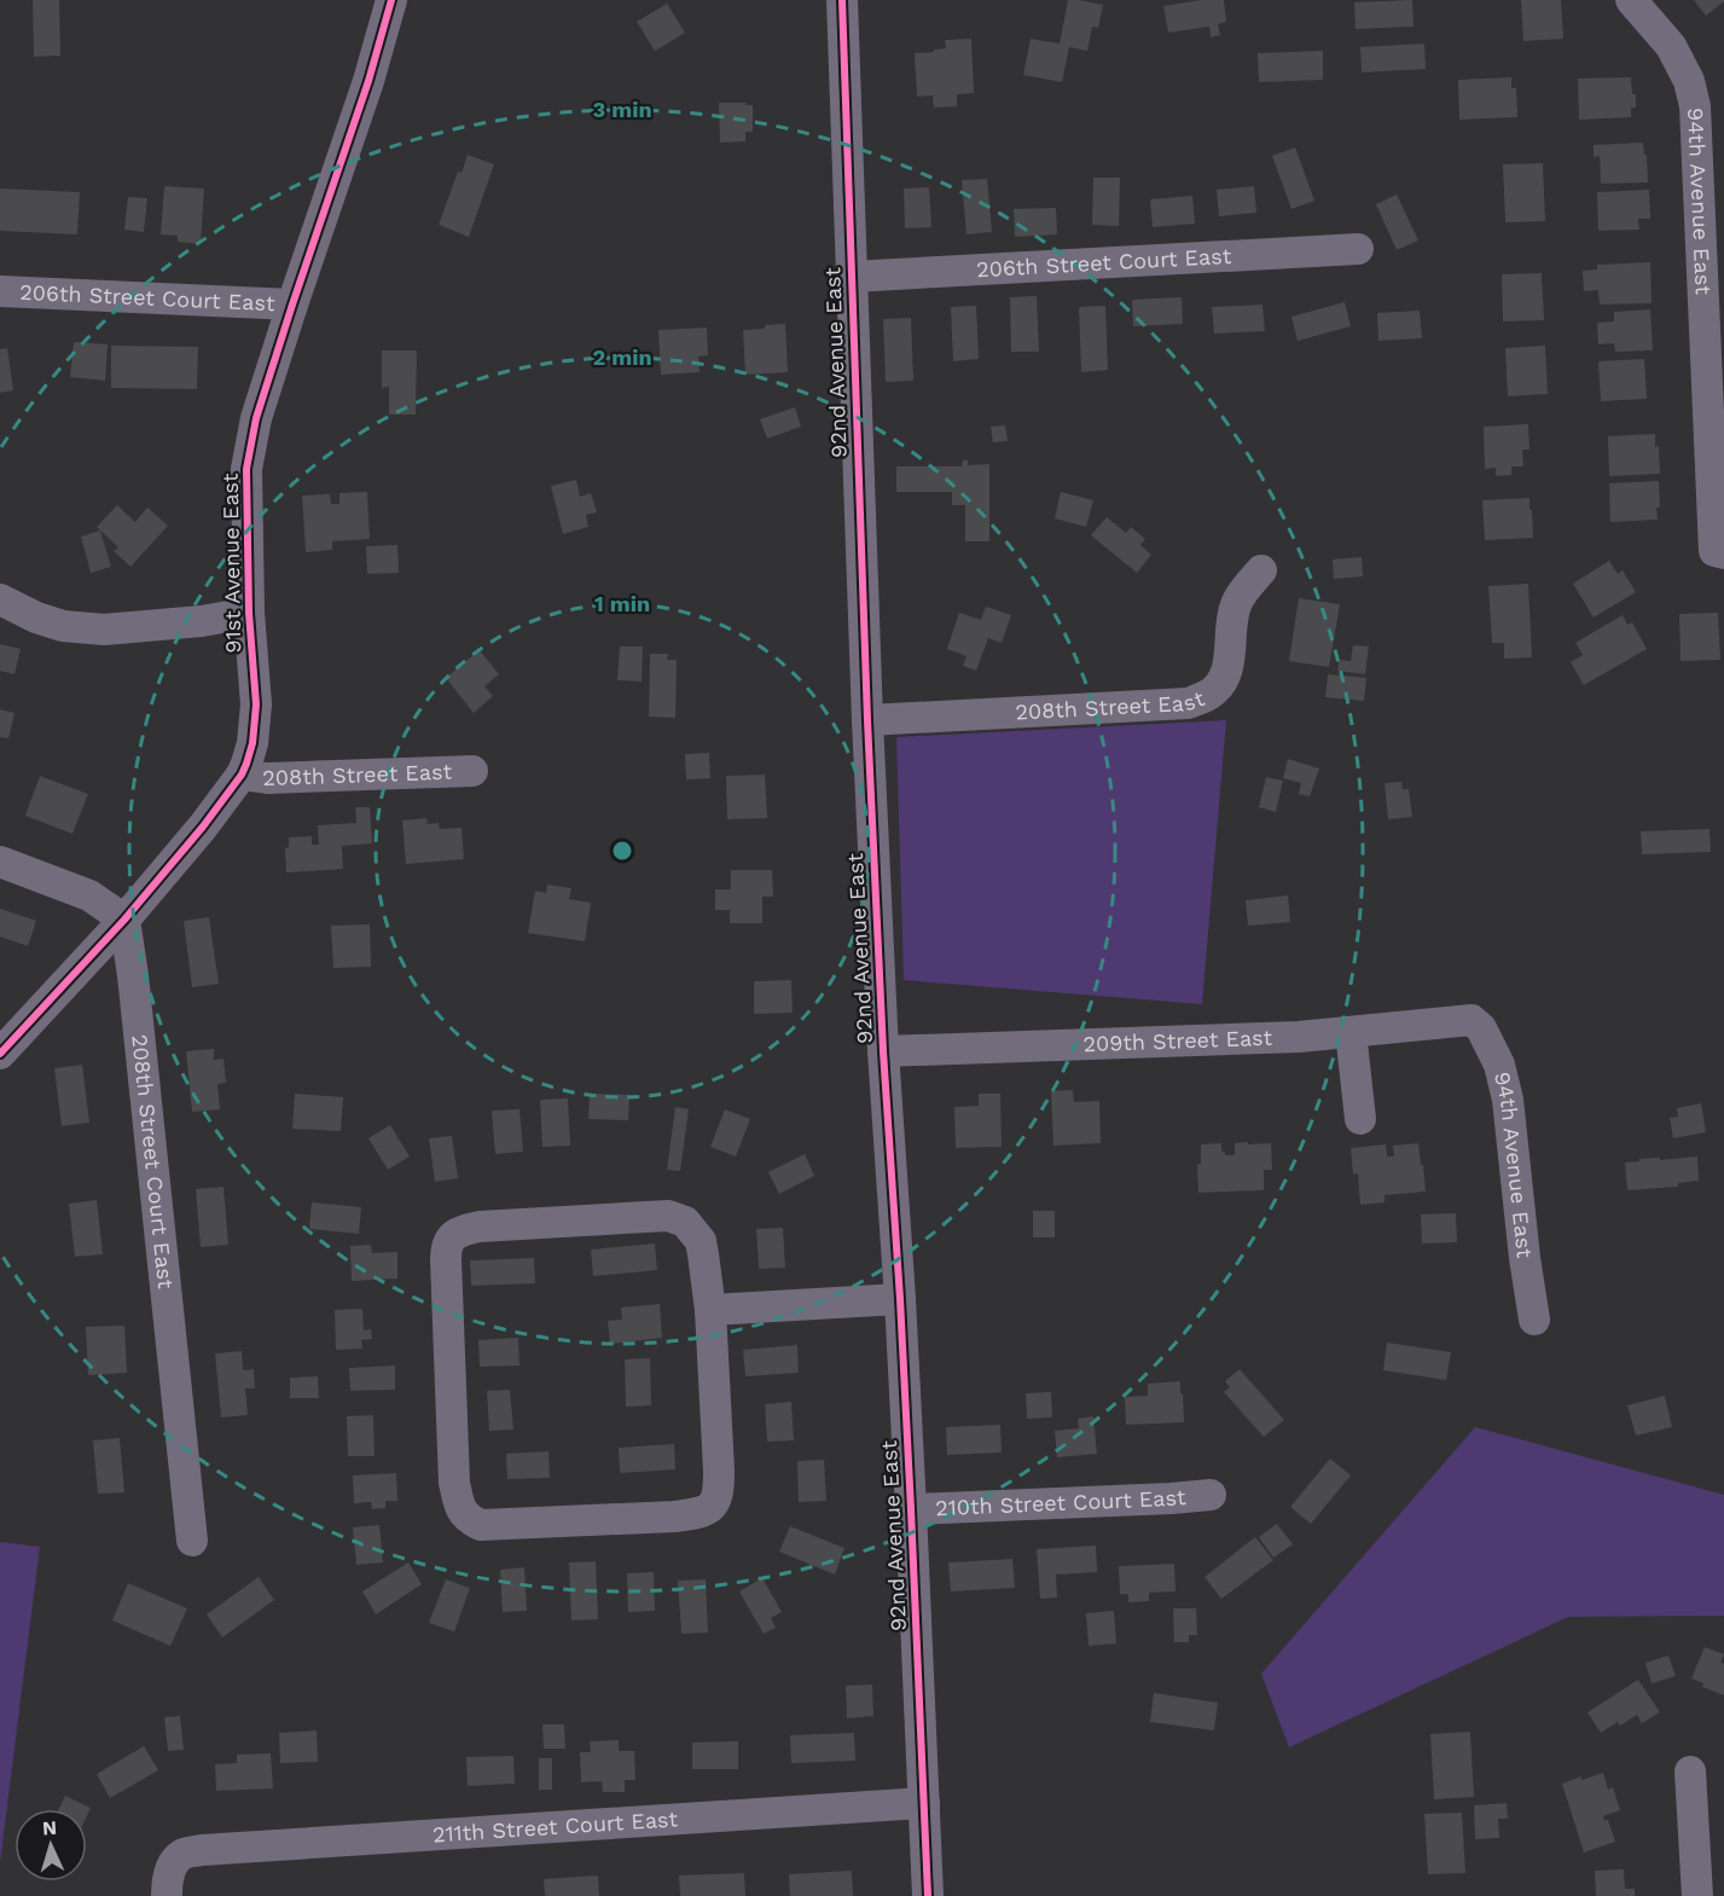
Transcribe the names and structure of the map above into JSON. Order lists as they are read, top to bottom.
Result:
{
  "streets": {
    "street": [
      "94th Avenue East",
      "206th Street Court East",
      "92nd Avenue East",
      "91st Avenue East",
      "208th Street East",
      "209th Street East",
      "208th Street Court East",
      "210th Street Court East",
      "211th Street Court East"
    ]
  },
  "crossings": [
    ["94th Avenue East", "209th Street East"],
    ["206th Street Court East", "92nd Avenue East"],
    ["206th Street Court East", "91st Avenue East"],
    ["92nd Avenue East", "208th Street East"],
    ["92nd Avenue East", "209th Street East"],
    ["92nd Avenue East", "210th Street Court East"],
    ["92nd Avenue East", "211th Street Court East"],
    ["91st Avenue East", "208th Street East"],
    ["91st Avenue East", "208th Street Court East"]
  ],
  "north": "top",
  "rings": ["3 min", "2 min", "1 min"]
}
